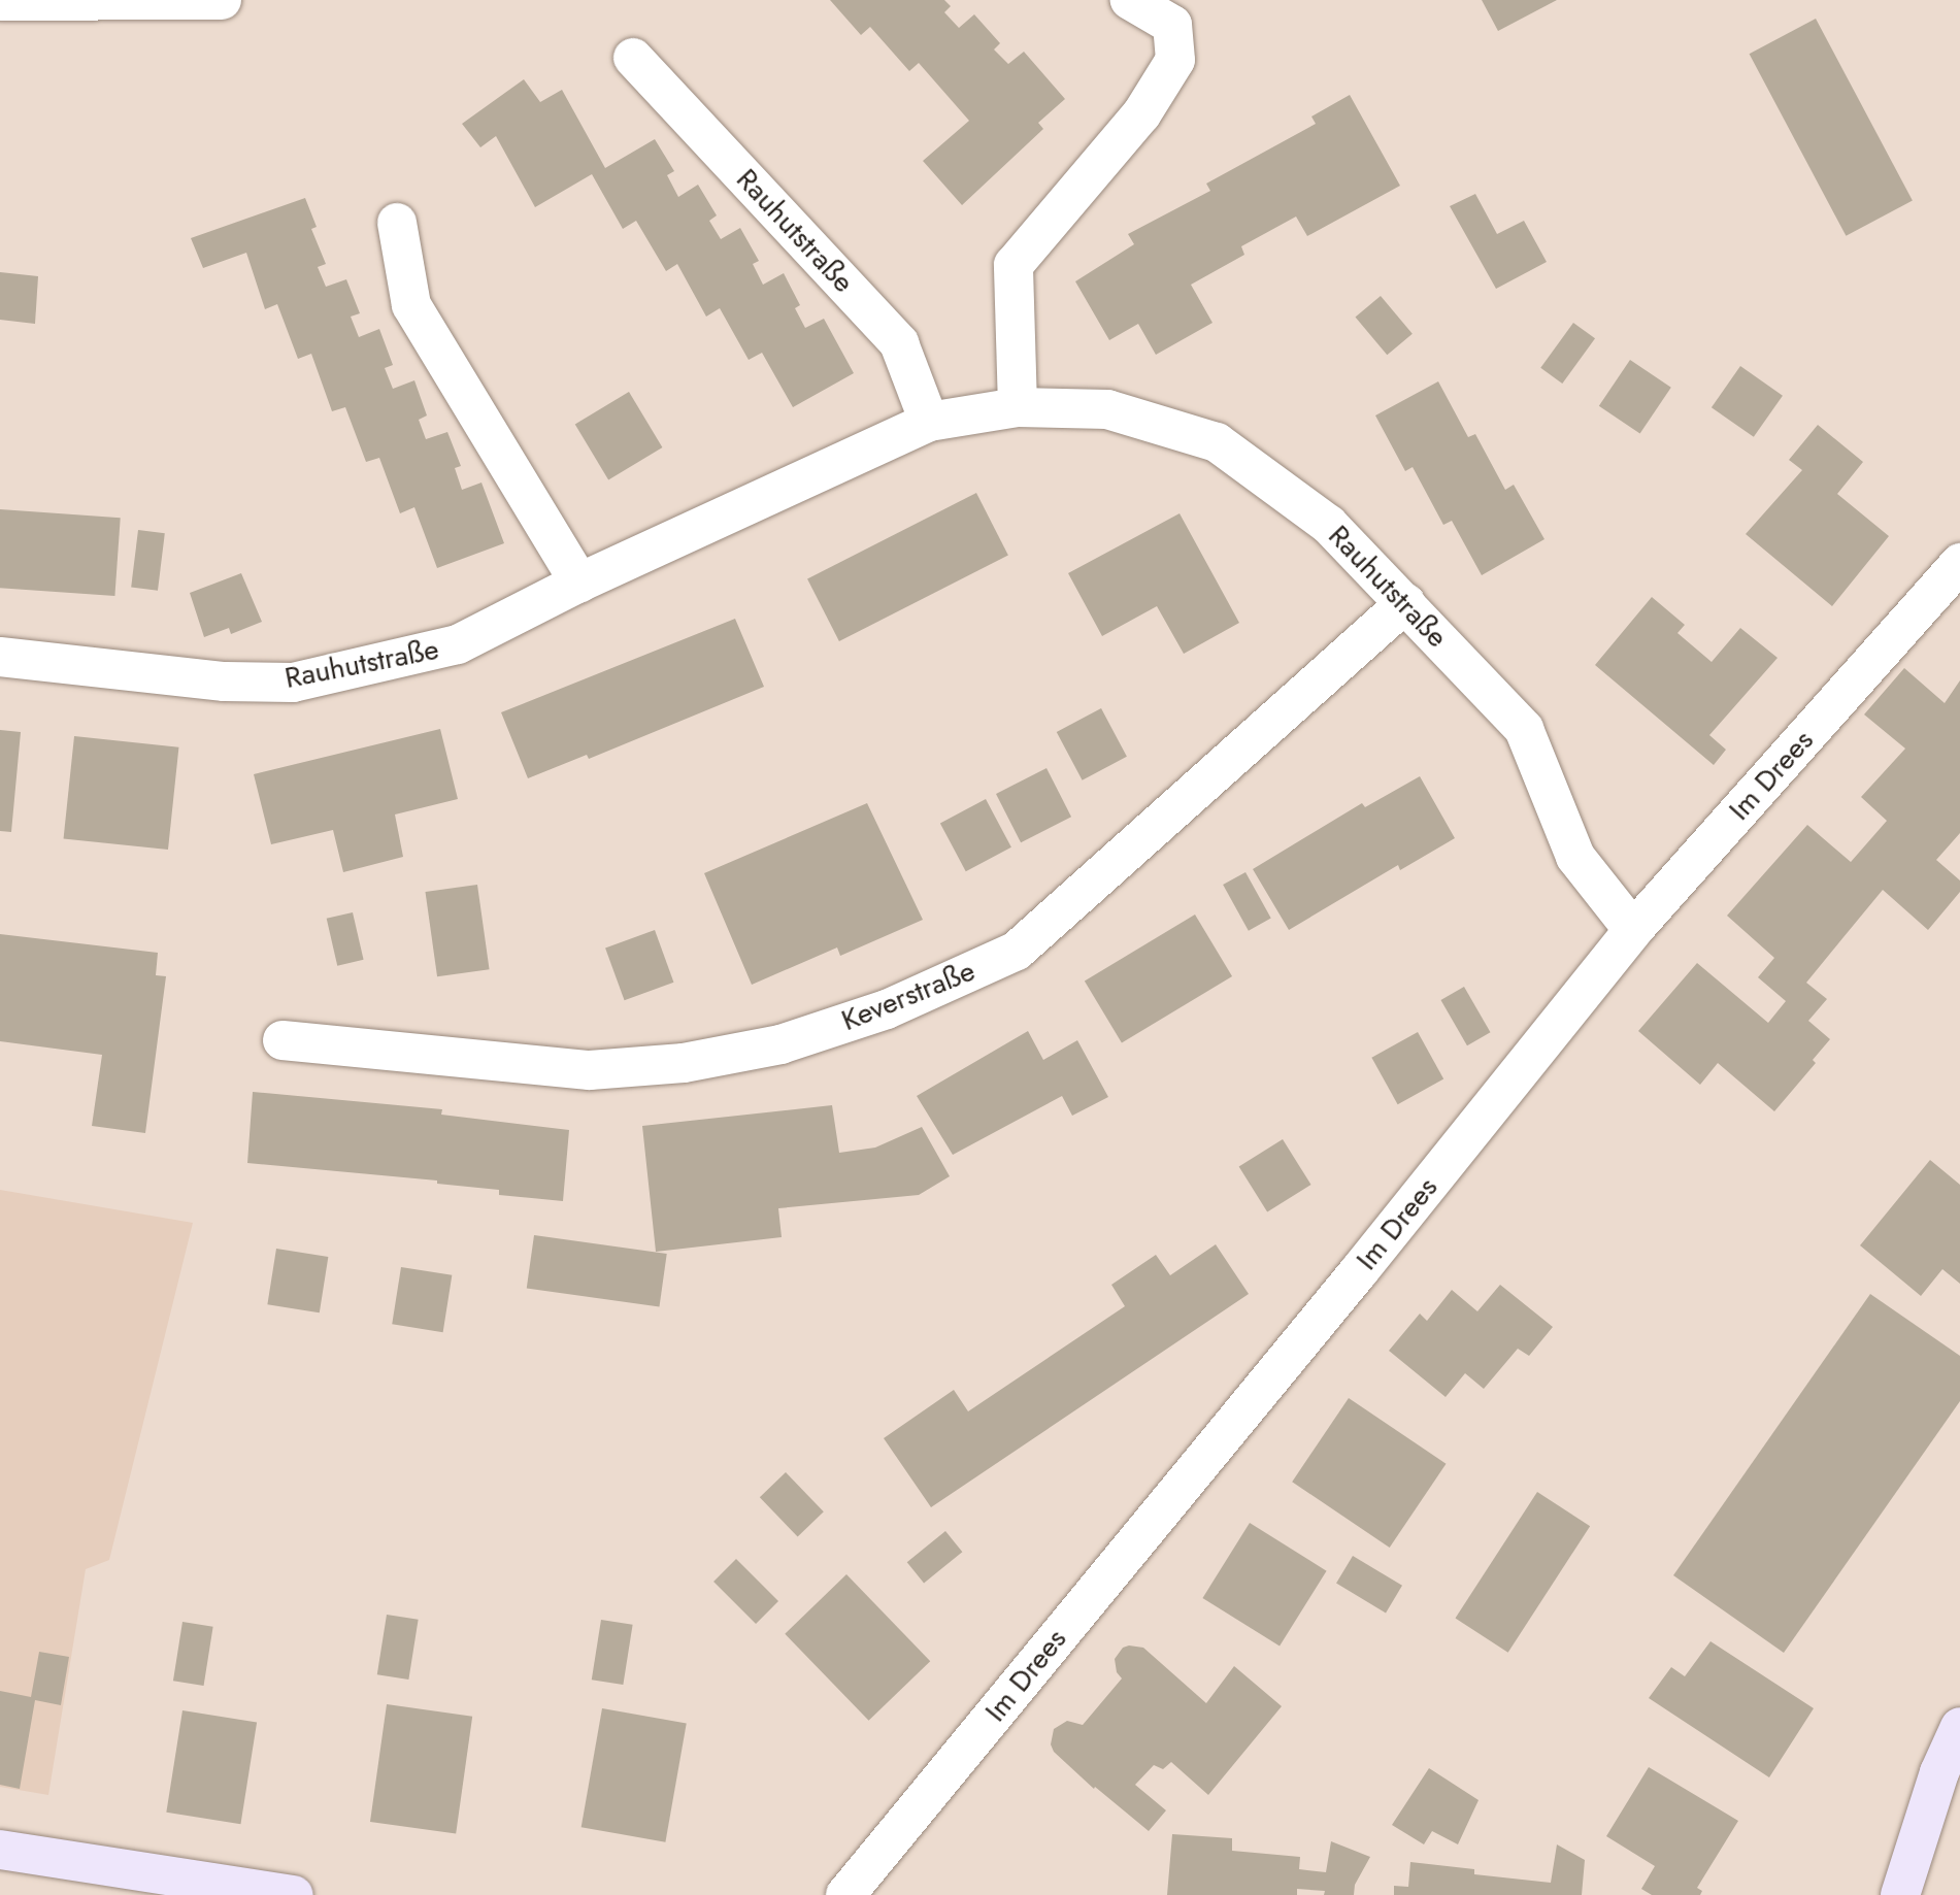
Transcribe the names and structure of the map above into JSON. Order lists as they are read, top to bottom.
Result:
{
  "streets": {
    "street": ["Rauhutstraße", "Im Drees", "Keverstraße"]
  },
  "crossings": [
    ["Rauhutstraße", "Im Drees"],
    ["Rauhutstraße", "Keverstraße"]
  ]
}
